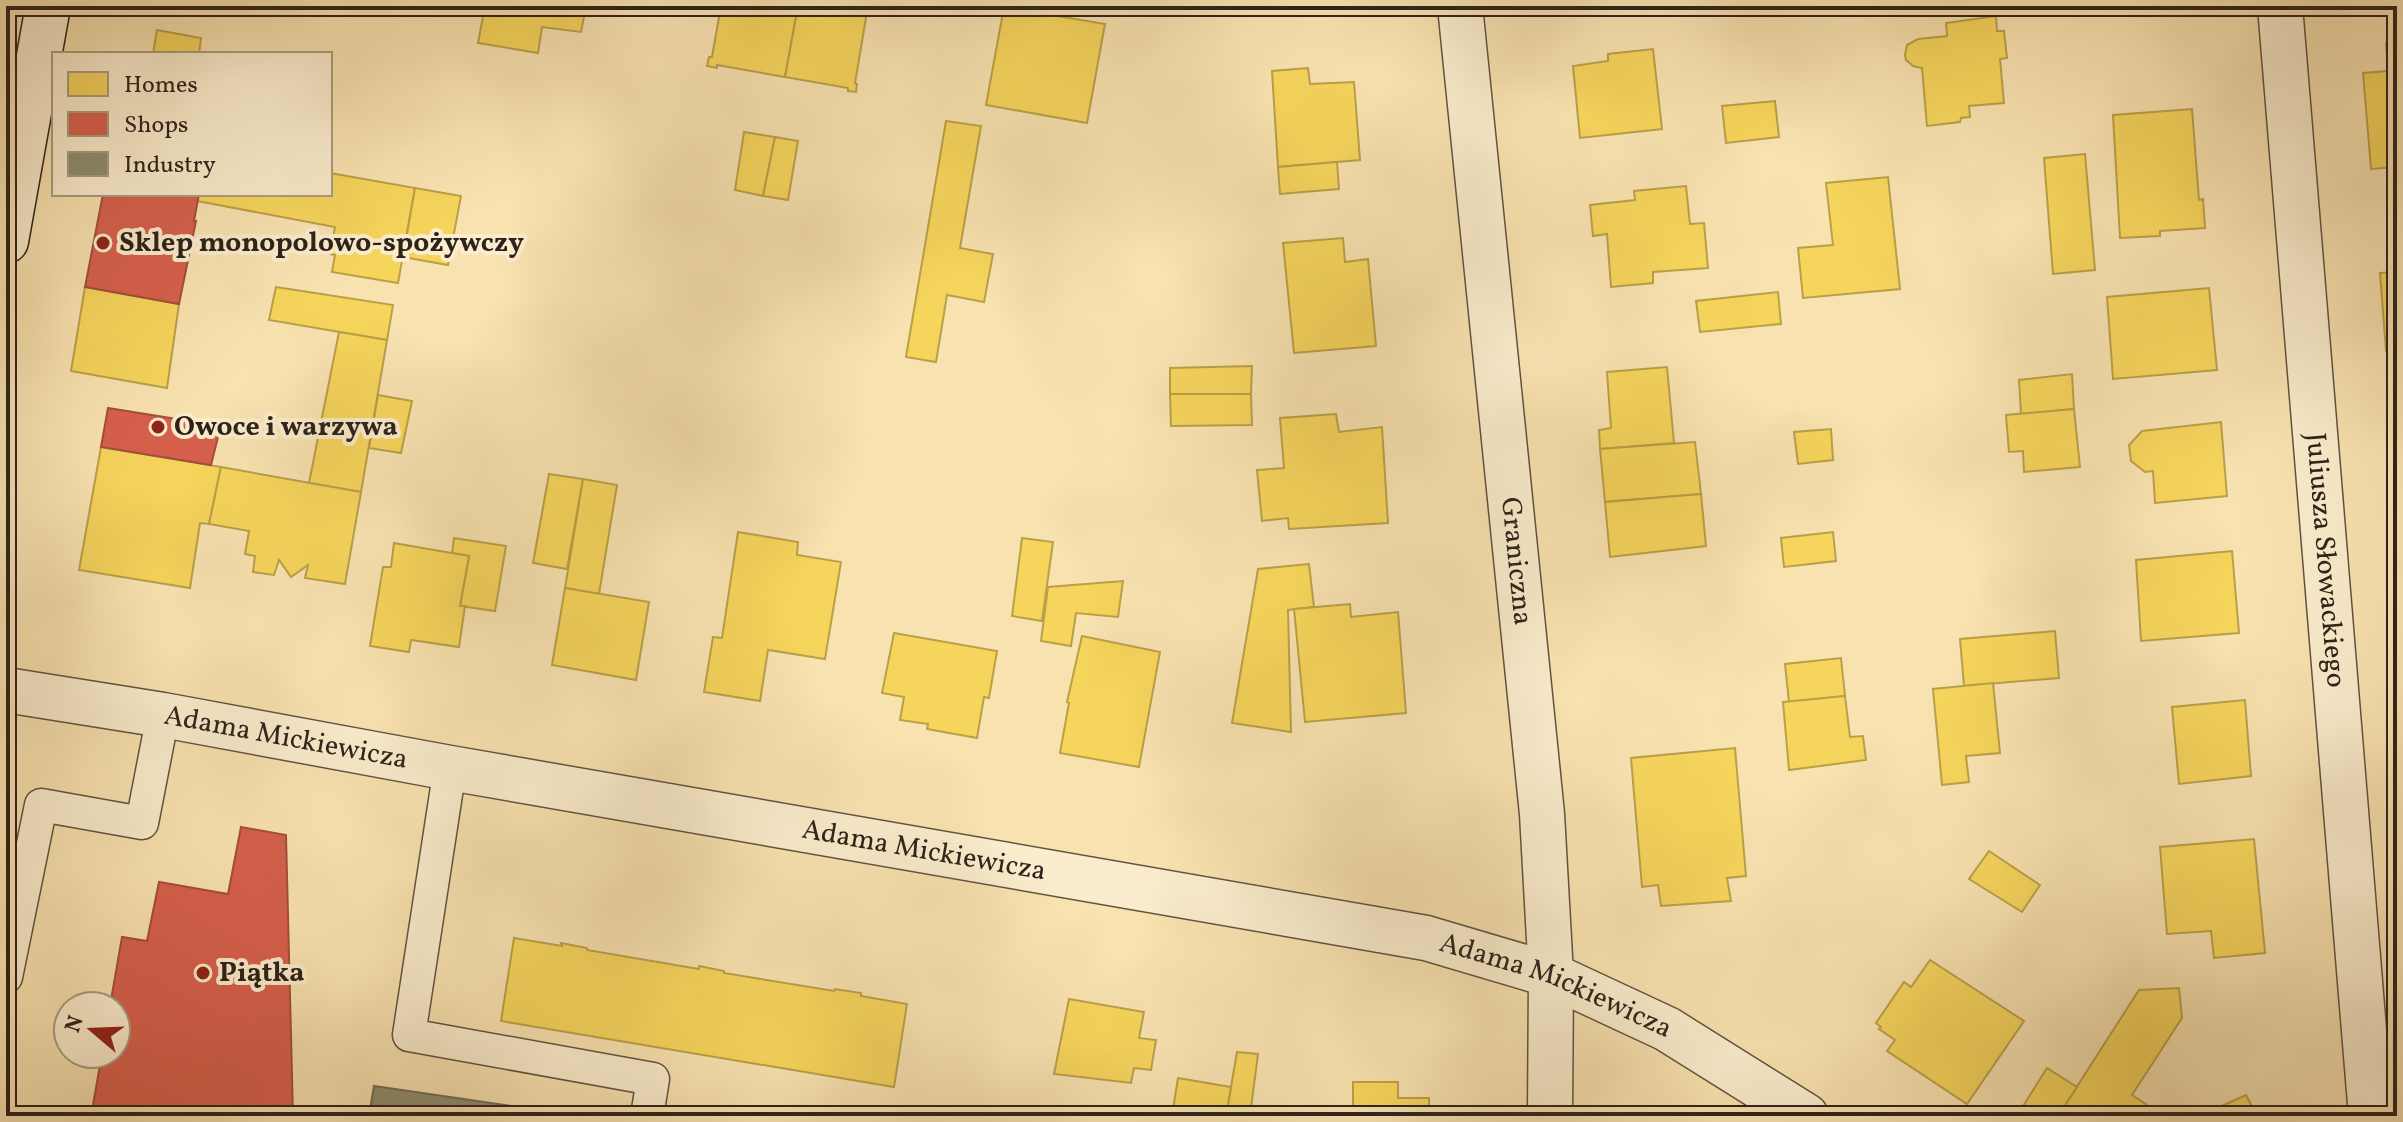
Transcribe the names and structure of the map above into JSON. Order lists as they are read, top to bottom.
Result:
{
  "streets": {
    "street": ["Graniczna", "Juliusza Słowackiego", "Adama Mickiewicza"]
  },
  "crossings": [
    ["Graniczna", "Adama Mickiewicza"]
  ],
  "places": ["Sklep monopolowo-spożywczy", "Owoce i warzywa", "Piątka"],
  "legend": ["Homes", "Shops", "Industry"],
  "north": "left"
}
